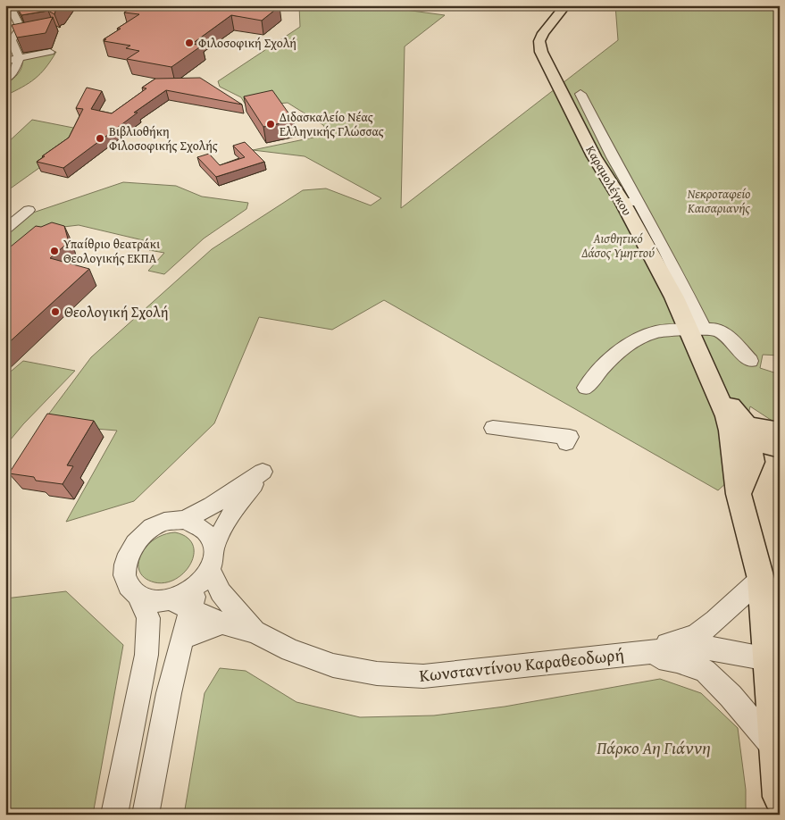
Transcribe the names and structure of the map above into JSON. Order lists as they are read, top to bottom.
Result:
{
  "streets": {
    "main road": ["Καραμολέγκου"],
    "street": ["Κωνσταντίνου Καραθεοδωρή"]
  },
  "parks": ["Νεκροταφείο Καισαριανής", "Αισθητικό Δάσος Υμηττού", "Πάρκο Αη Γιάννη"],
  "places": [
    "Φιλοσοφική Σχολή",
    "Διδασκαλείο Νέας Ελληνικής Γλώσσας",
    "Βιβλιοθήκη Φιλοσοφικής Σχολής",
    "Υπαίθριο θεατράκι Θεολογικής ΕΚΠΑ",
    "Θεολογική Σχολή"
  ]
}
